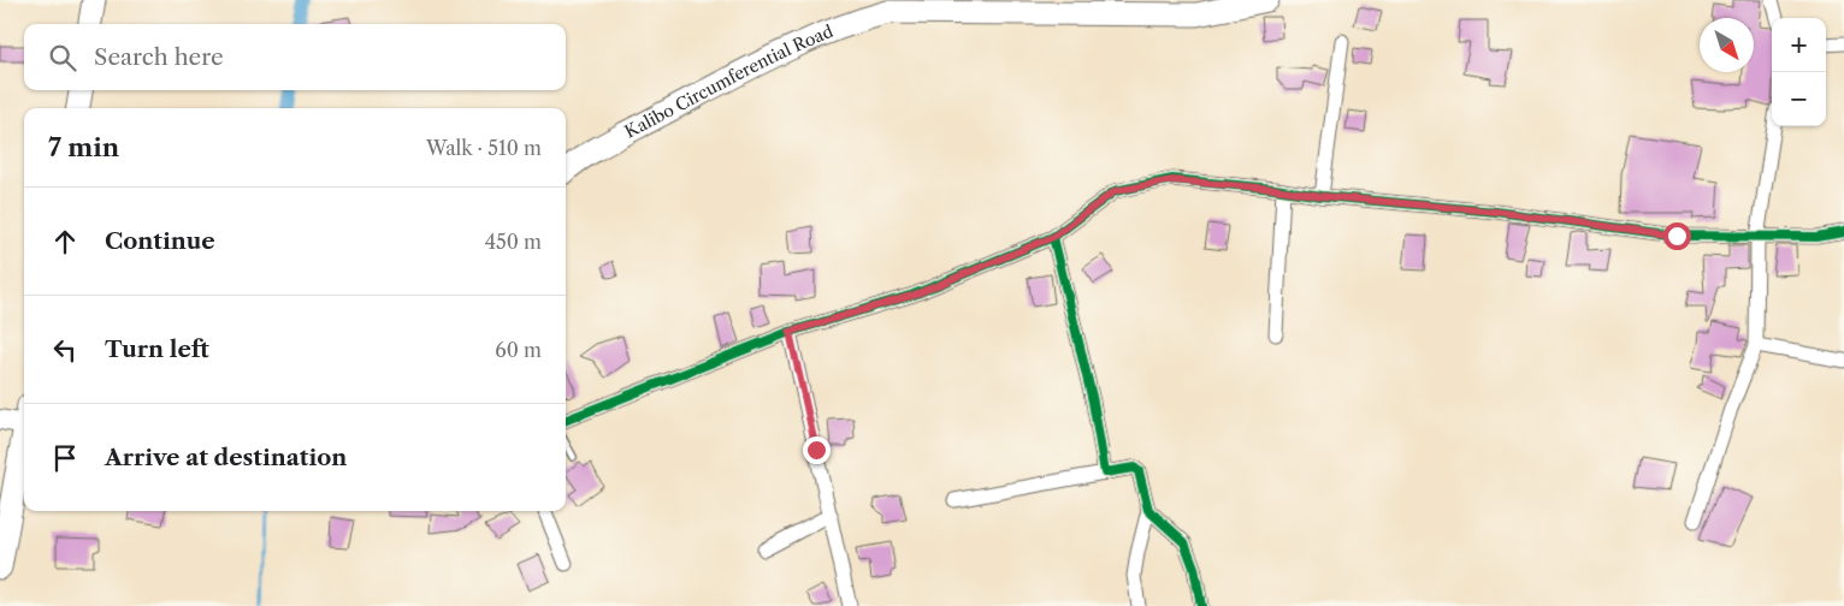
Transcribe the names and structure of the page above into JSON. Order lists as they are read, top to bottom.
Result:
{
  "streets": {
    "main road": ["Kalibo Circumferential Road"]
  },
  "north": "bottom right",
  "page": {
    "map_buttons": ["+", "−"],
    "search": "Search here",
    "heading": ["7 min", "Walk · 510 m"],
    "list": [
      ["Continue", "450 m"],
      ["Turn left", "60 m"],
      "Arrive at destination"
    ]
  }
}
